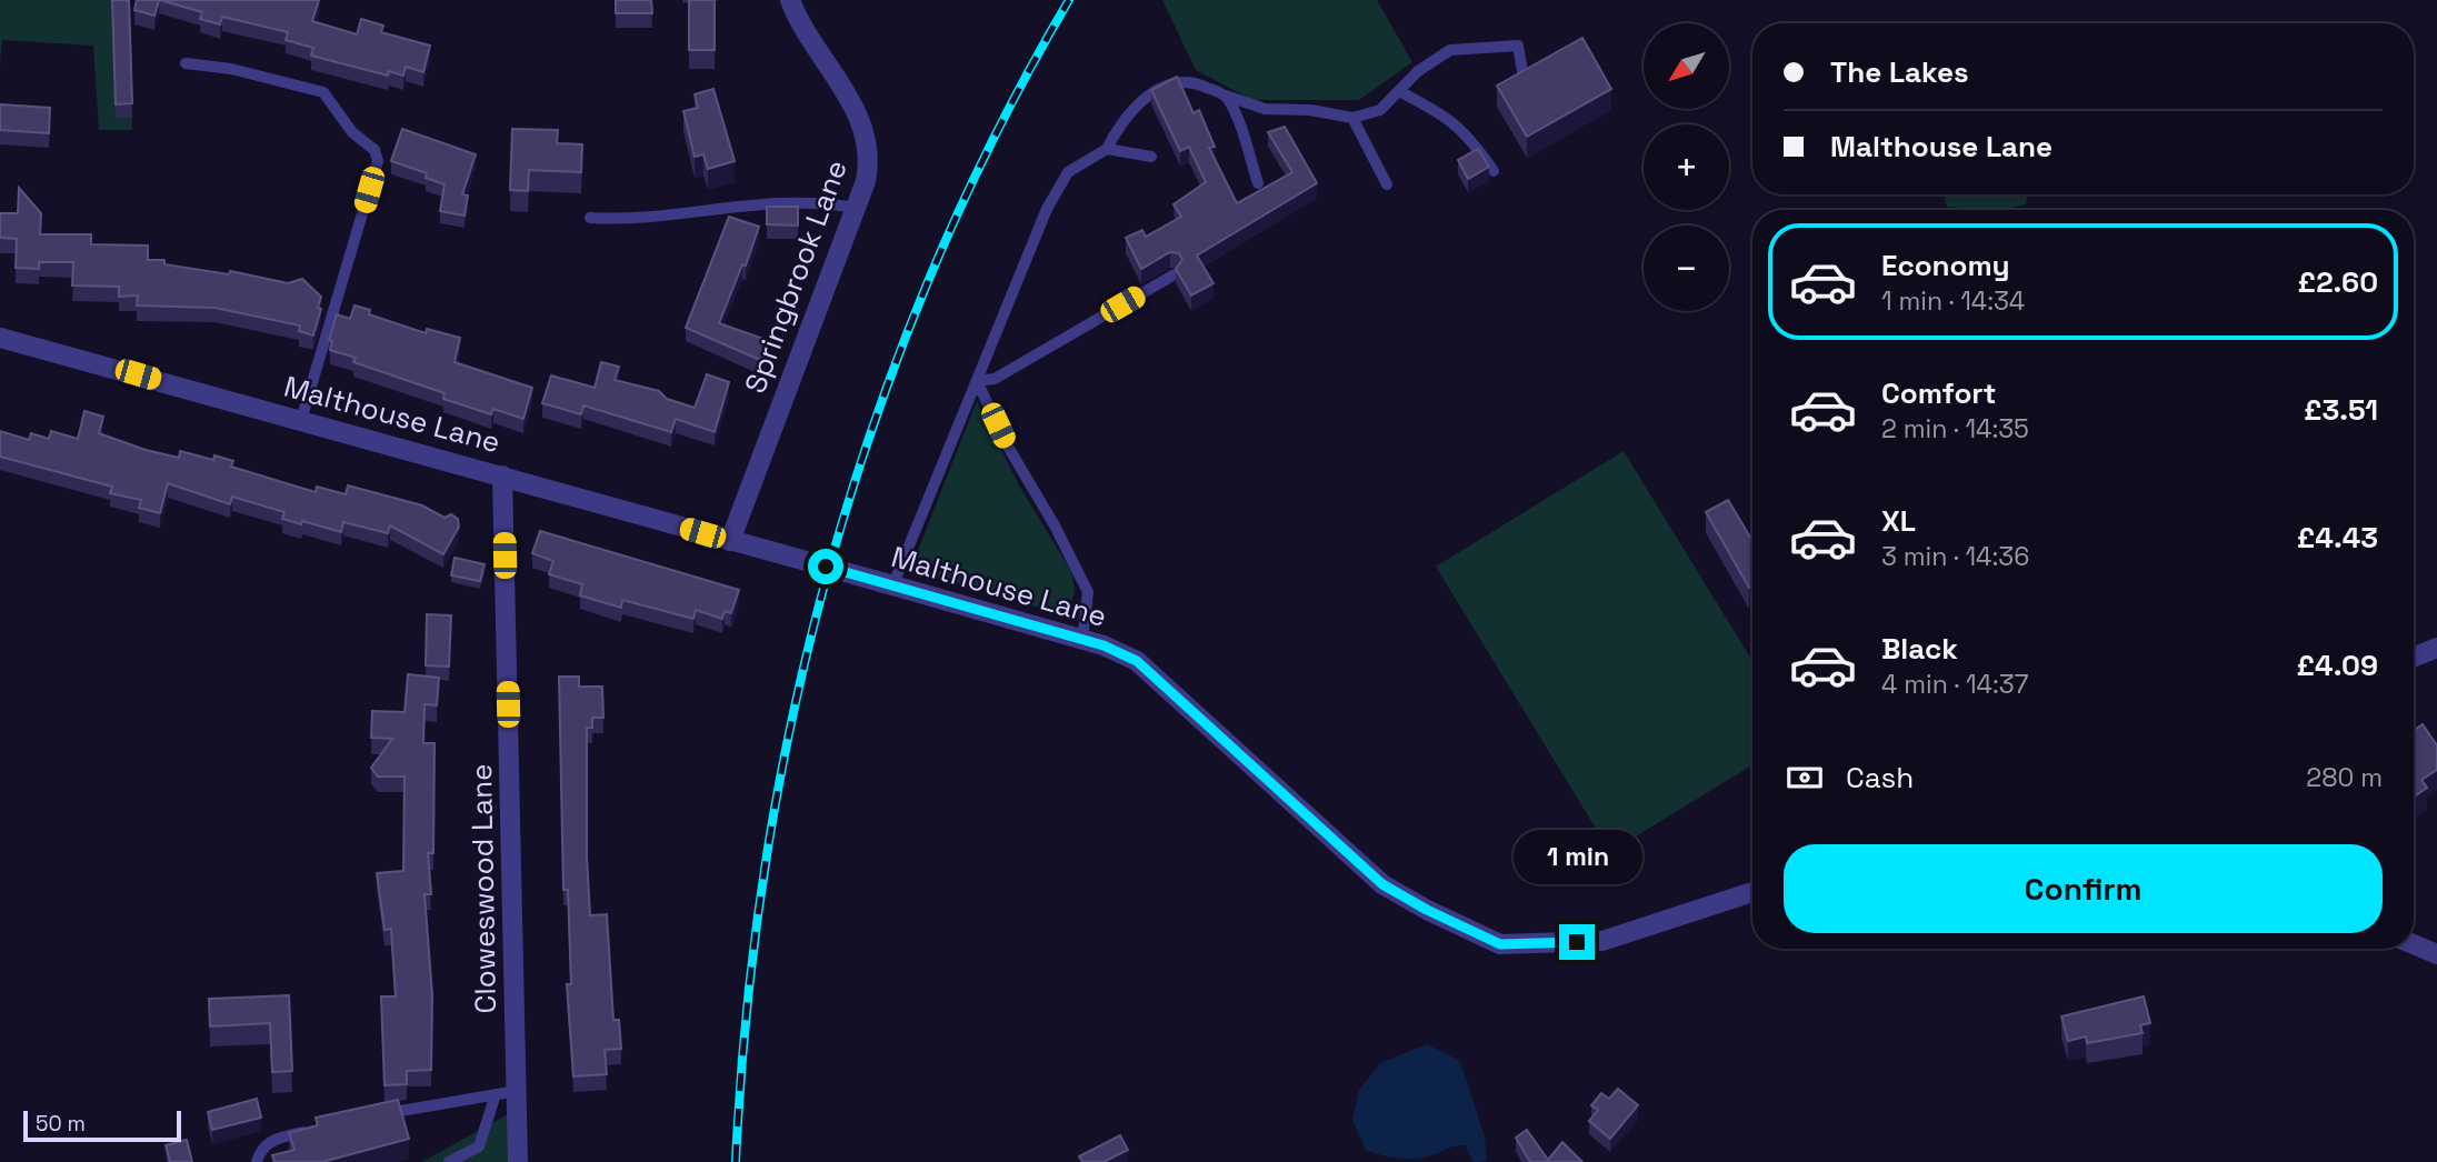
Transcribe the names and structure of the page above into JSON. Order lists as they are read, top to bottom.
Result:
{
  "streets": {
    "street": ["Springbrook Lane", "Malthouse Lane", "Cloweswood Lane"]
  },
  "crossings": [
    ["Springbrook Lane", "Malthouse Lane"],
    ["Malthouse Lane", "Cloweswood Lane"]
  ],
  "scale_bar": "50 m",
  "north": "bottom left",
  "page": {
    "map_buttons": ["+", "−"],
    "banner": ["The Lakes", "Malthouse Lane"],
    "list": [
      {
        "name": "Economy",
        "note": "1 min · 14:34",
        "value": "£2.60"
      },
      {
        "name": "Comfort",
        "note": "2 min · 14:35",
        "value": "£3.51"
      },
      {
        "name": "XL",
        "note": "3 min · 14:36",
        "value": "£4.43"
      },
      {
        "name": "Black",
        "note": "4 min · 14:37",
        "value": "£4.09"
      }
    ],
    "pay": ["Cash", "280 m"],
    "buttons": "Confirm",
    "bubble": "1 min",
    "scale": "50 m"
  }
}
